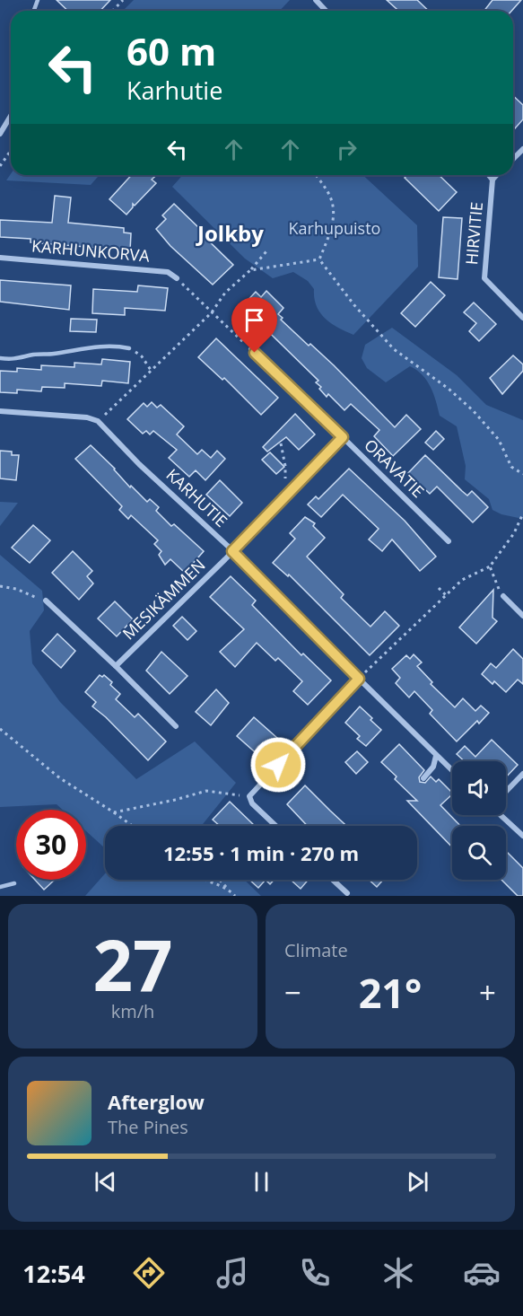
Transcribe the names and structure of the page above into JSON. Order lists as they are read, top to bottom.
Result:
{
  "streets": {
    "street": [
      "HIRVITIE",
      "KARHUNKORVA",
      "ORAVATIE",
      "KARHUTIE",
      "MESIKÄMMEN"
    ]
  },
  "crossings": [
    ["ORAVATIE", "MESIKÄMMEN"],
    ["KARHUTIE", "MESIKÄMMEN"]
  ],
  "districts": ["Jolkby"],
  "parks": ["Karhupuisto"],
  "page": {
    "turn": ["60 m", "Karhutie"],
    "limit": "30",
    "trip": "12:55 · 1 min · 270 m",
    "tile": [
      ["27", "km/h"],
      "Climate"
    ],
    "heat": ["−", "21°", "+"],
    "song": ["Afterglow", "The Pines"],
    "tabs": "12:54"
  }
}
